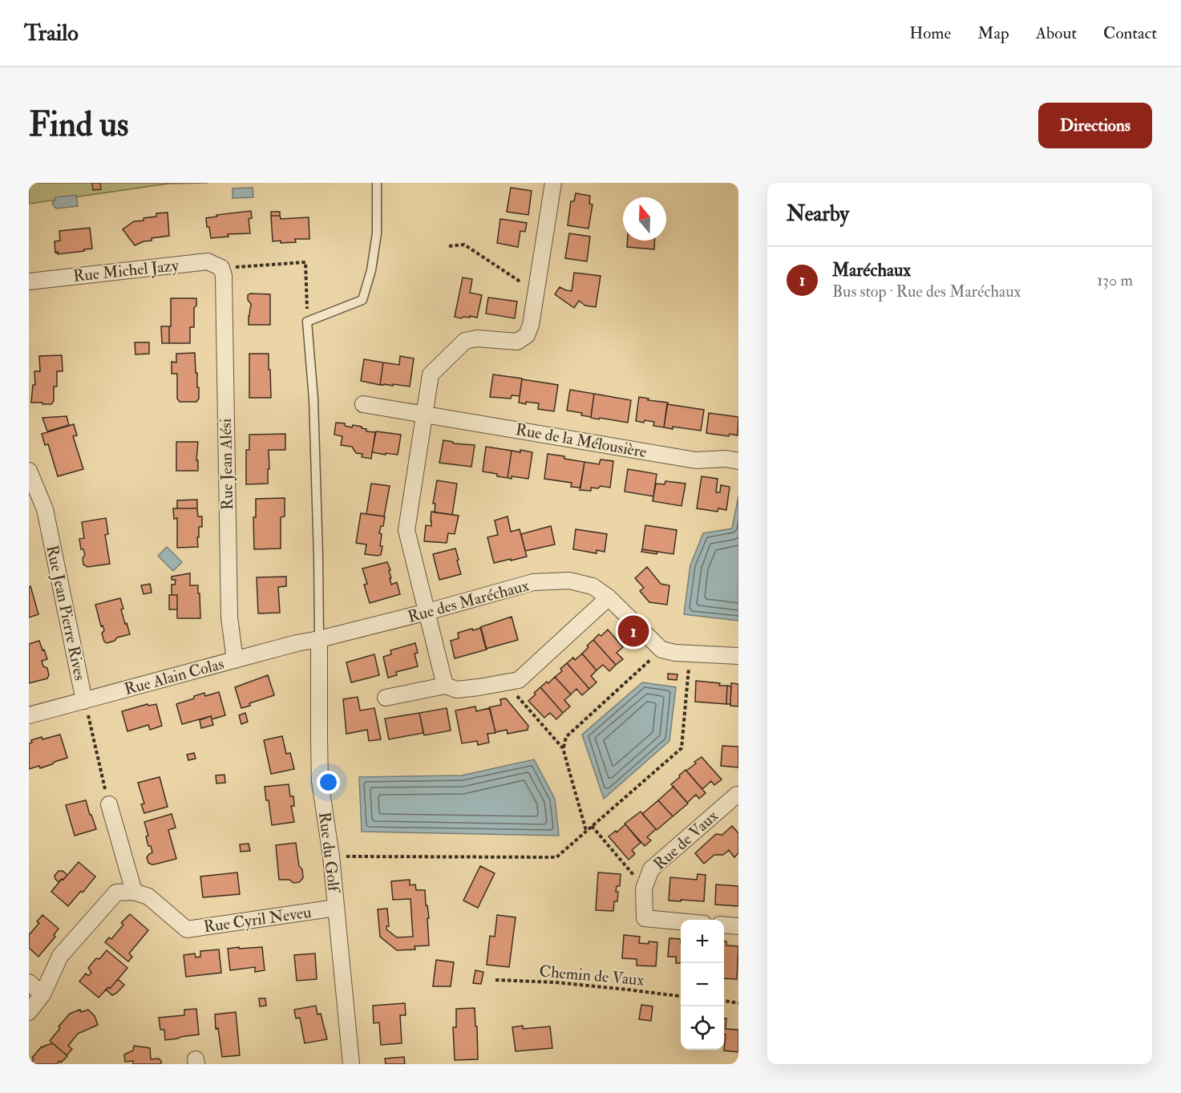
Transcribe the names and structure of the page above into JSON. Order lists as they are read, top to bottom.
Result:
{
  "streets": {
    "street": [
      "Rue Michel Jazy",
      "Rue de la Mélousière",
      "Rue Jean Alési",
      "Rue des Maréchaux",
      "Rue Jean Pierre Rives",
      "Rue Alain Colas",
      "Rue de Vaux",
      "Rue du Golf",
      "Rue Cyril Neveu"
    ],
    "path": ["Chemin de Vaux"]
  },
  "crossings": [
    ["Rue Michel Jazy", "Rue Jean Alési"],
    ["Rue Jean Alési", "Rue Alain Colas"],
    ["Rue des Maréchaux", "Rue Alain Colas"],
    ["Rue des Maréchaux", "Rue du Golf"],
    ["Rue Jean Pierre Rives", "Rue Alain Colas"],
    ["Rue Alain Colas", "Rue du Golf"],
    ["Rue du Golf", "Rue Cyril Neveu"]
  ],
  "north": "top",
  "page": {
    "header": "Trailo",
    "nav": [
      "Home",
      "Map",
      "About",
      "Contact"
    ],
    "buttons": "Directions",
    "title": "Find us",
    "heading": "Nearby",
    "list": [
      {
        "mark": "1",
        "name": "Maréchaux",
        "note": "Bus stop · Rue des Maréchaux",
        "value": "130 m"
      }
    ],
    "pins": "1",
    "map_buttons": ["+", "−"]
  }
}
